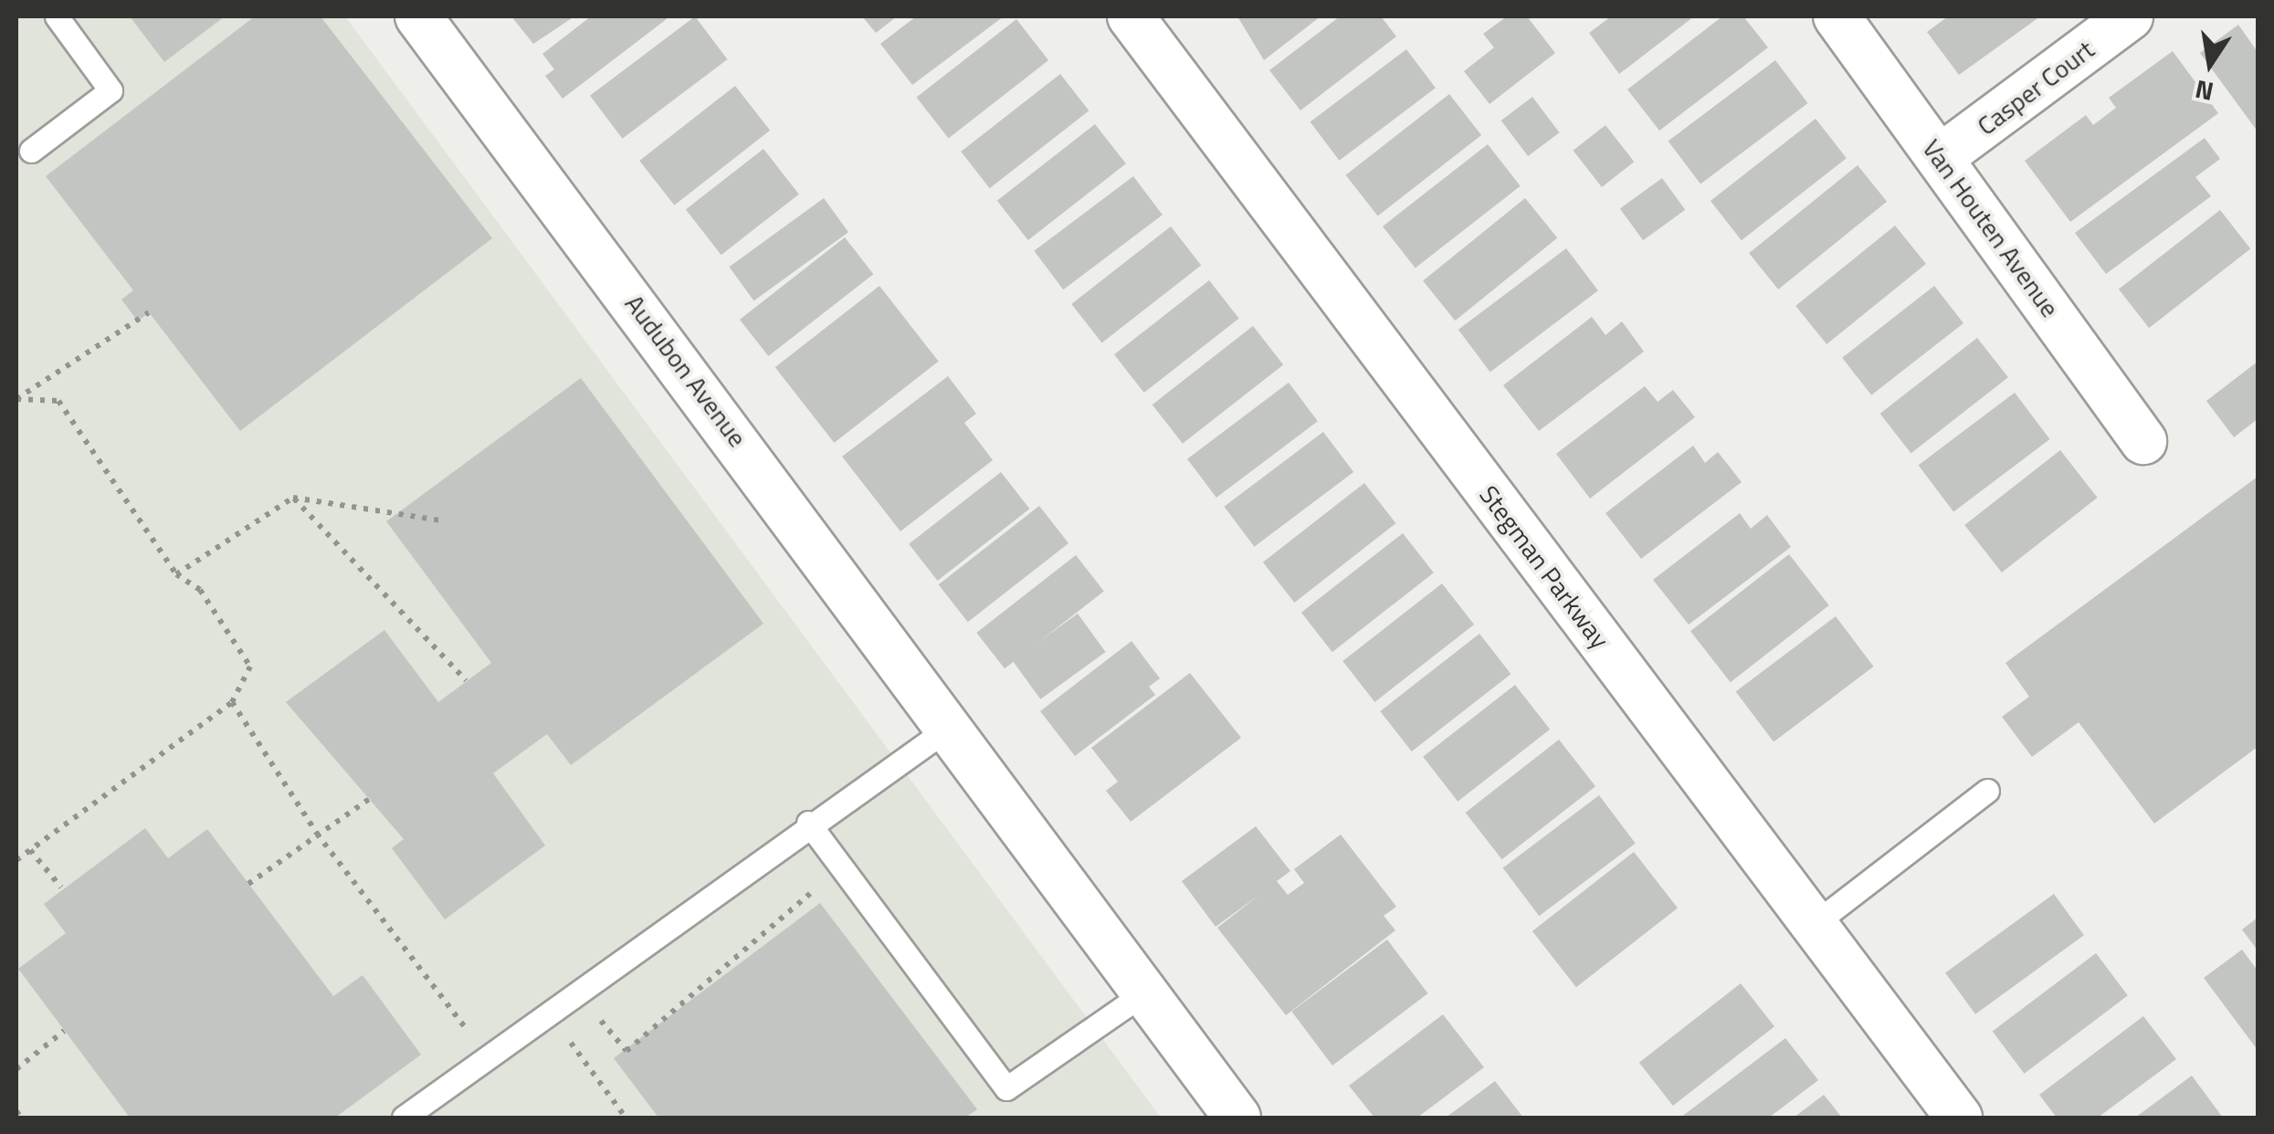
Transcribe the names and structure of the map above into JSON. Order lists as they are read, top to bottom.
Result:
{
  "streets": {
    "street": [
      "Casper Court",
      "Van Houten Avenue",
      "Audubon Avenue",
      "Stegman Parkway"
    ]
  },
  "crossings": [
    ["Casper Court", "Van Houten Avenue"]
  ],
  "north": "bottom"
}
